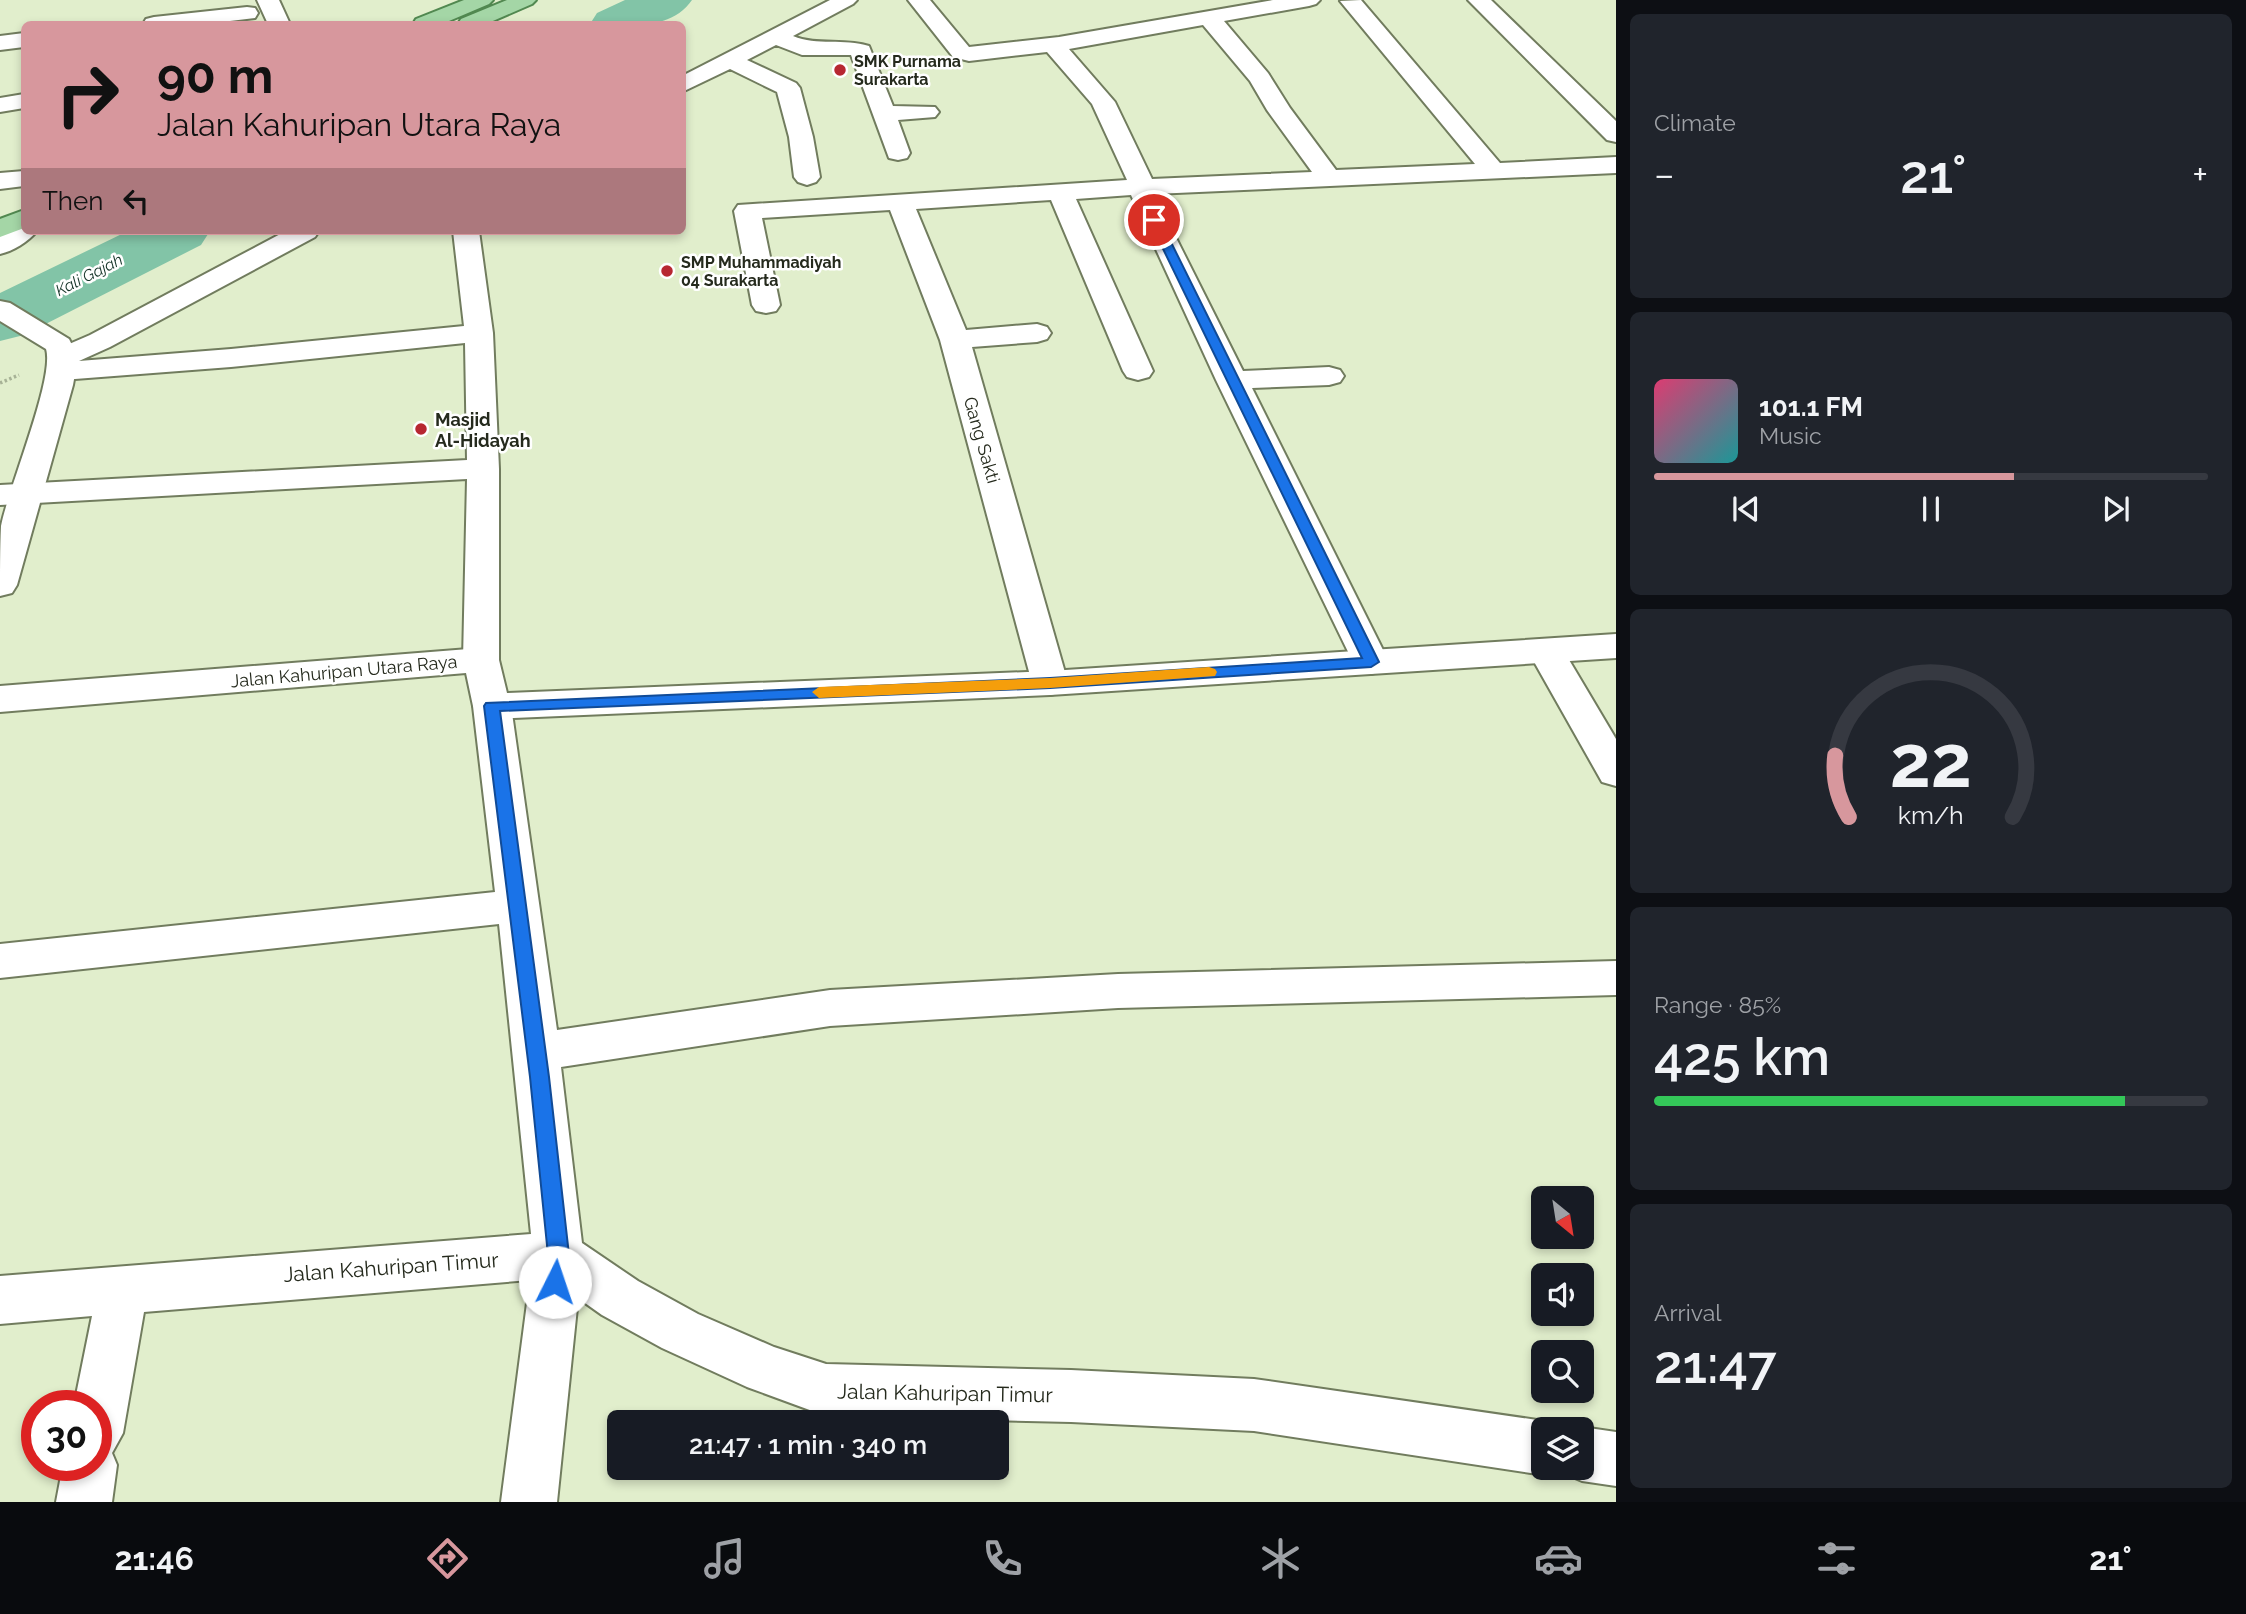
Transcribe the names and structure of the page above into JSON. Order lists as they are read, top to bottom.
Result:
{
  "streets": {
    "street": ["Gang Sakti", "Jalan Kahuripan Utara Raya", "Jalan Kahuripan Timur"]
  },
  "crossings": [
    ["Jalan Kahuripan Utara Raya", "Jalan Kahuripan Timur"]
  ],
  "water": ["Kali Gajah"],
  "places": ["SMK Purnama Surakarta", "SMP Muhammadiyah 04 Surakarta", "Masjid Al-Hidayah"],
  "north": "bottom right",
  "page": {
    "tile": [
      "Climate",
      ["Range · 85%", "425 km"],
      ["Arrival", "21:47"]
    ],
    "turn": ["90 m", "Jalan Kahuripan Utara Raya"],
    "heat": ["−", "21°", "+"],
    "then": "Then",
    "song": ["101.1 FM", "Music"],
    "limit": "30",
    "trip": "21:47 · 1 min · 340 m",
    "tabs": ["21:46", "21°"],
    "gauge": ["22", "km/h"]
  }
}
